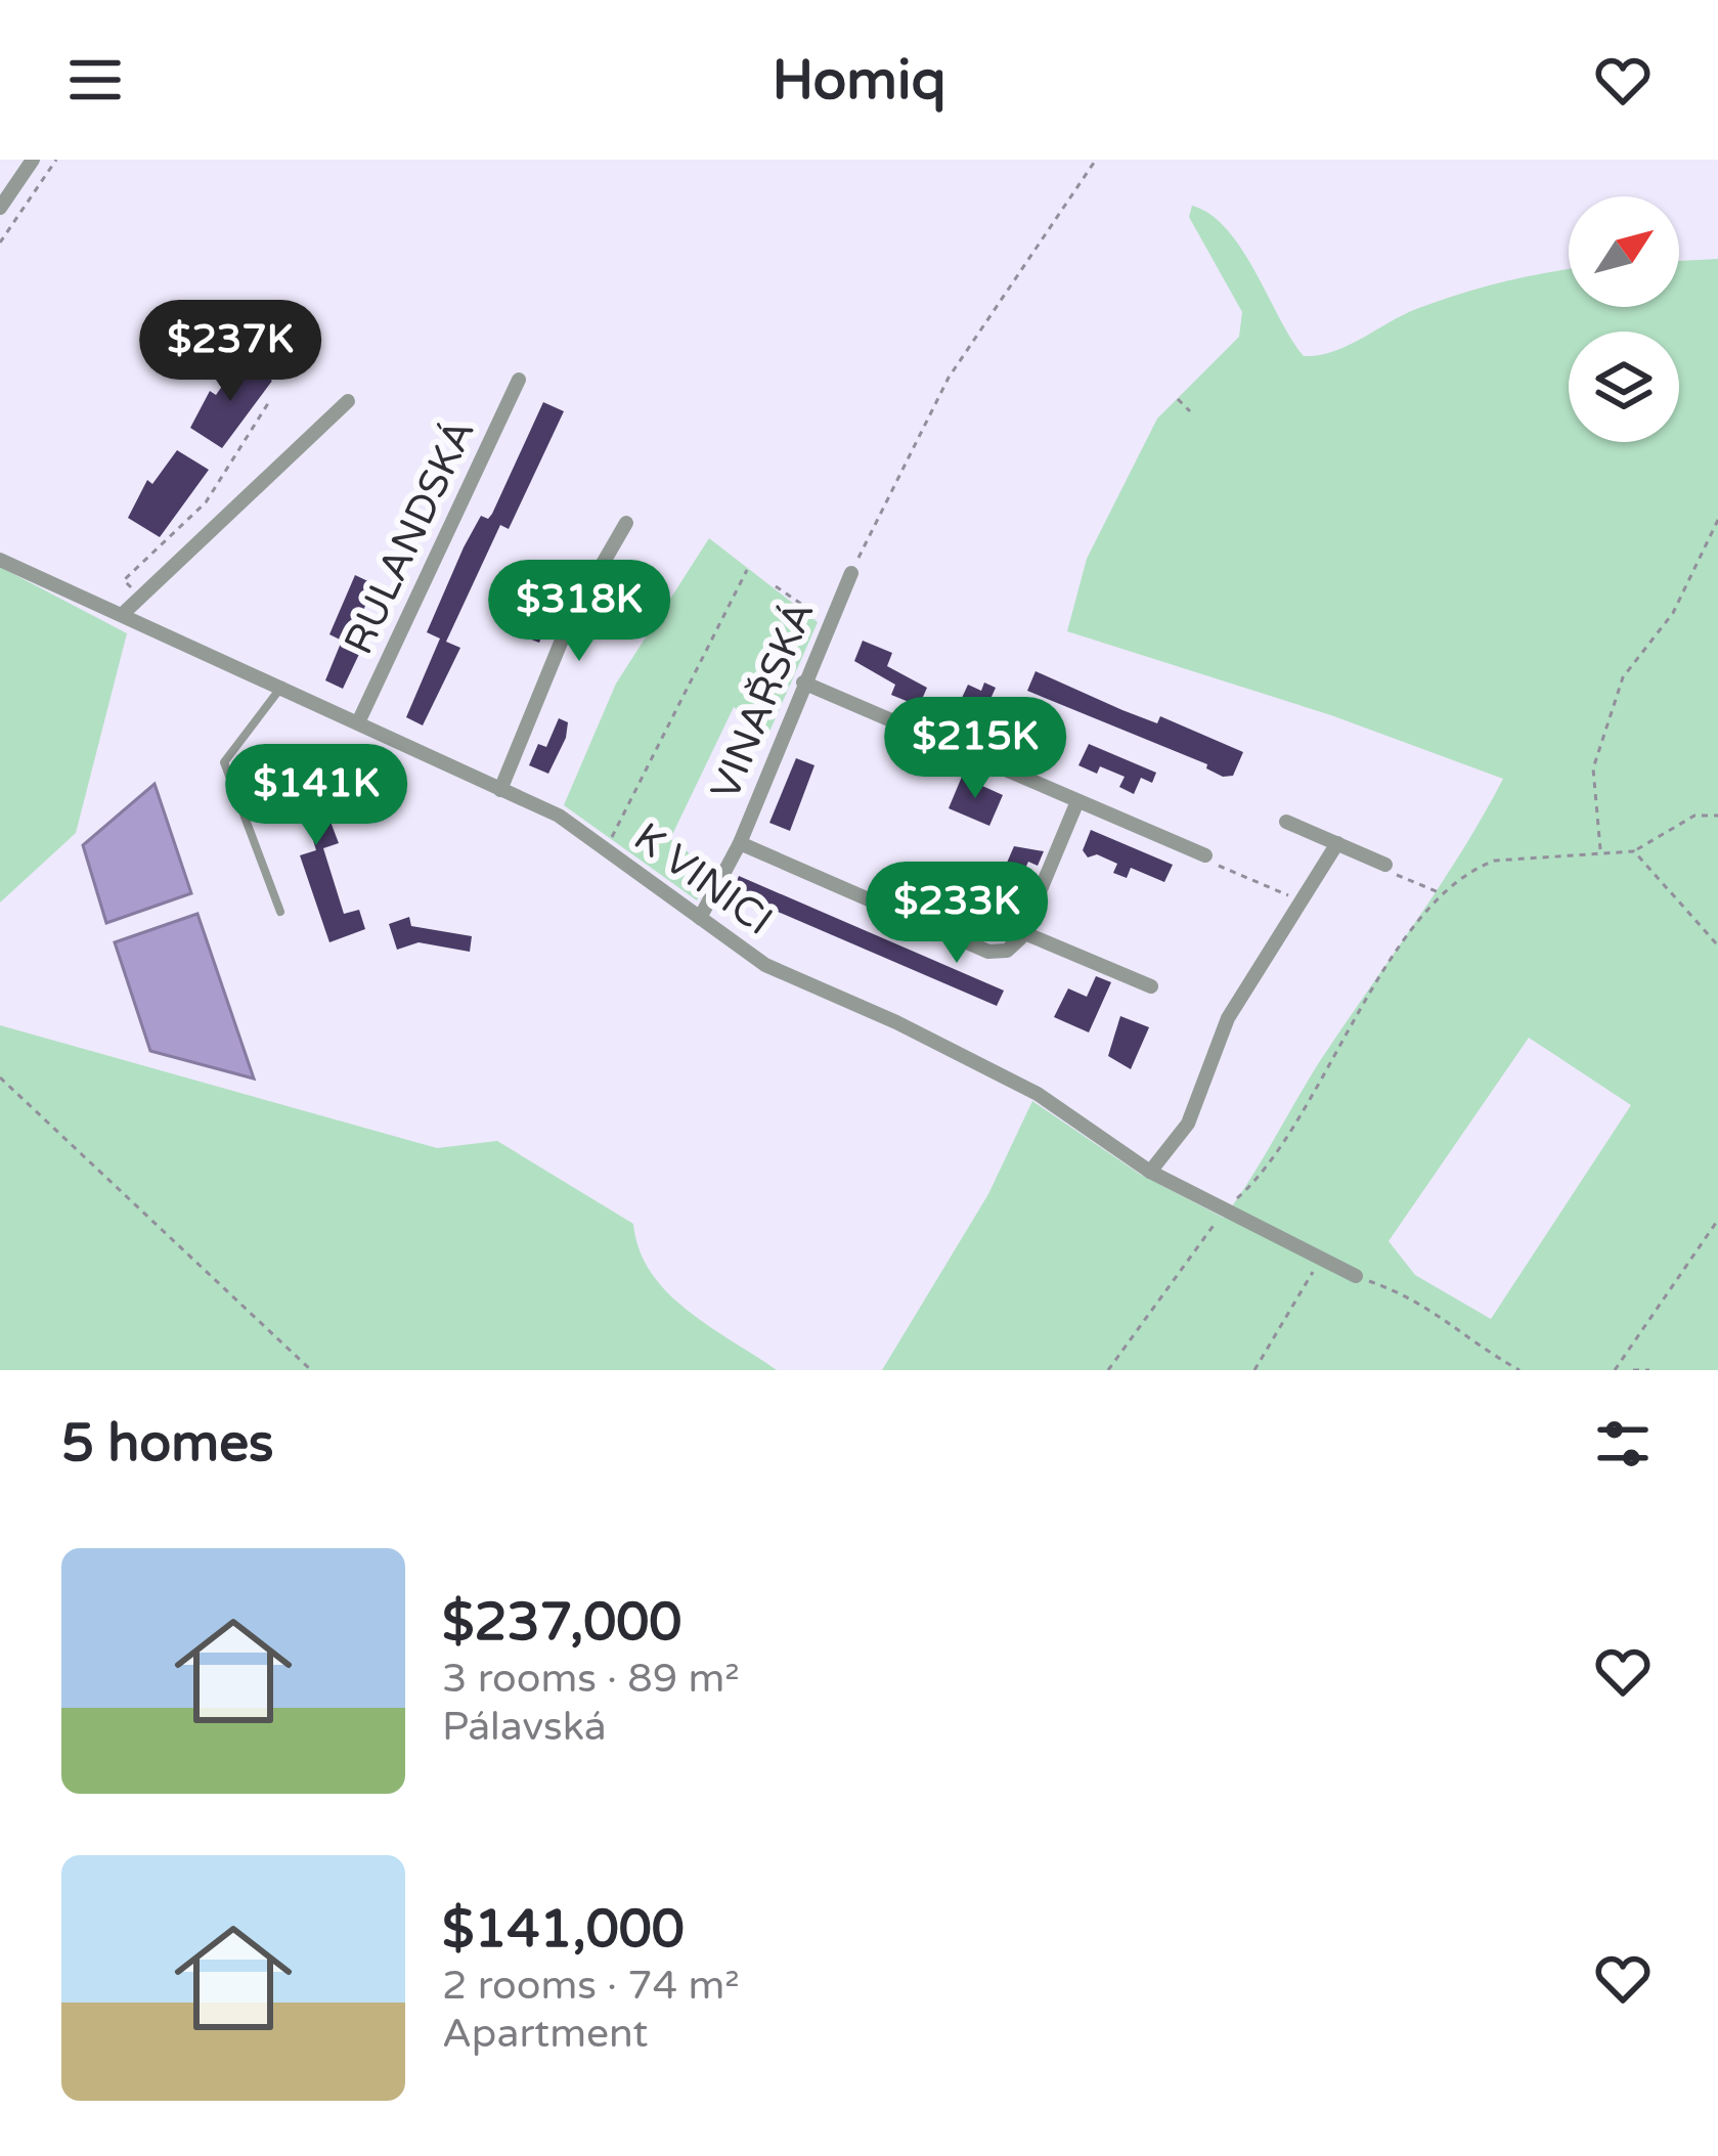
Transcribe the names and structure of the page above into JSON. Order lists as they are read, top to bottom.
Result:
{
  "streets": {
    "street": ["RULANDSKÁ", "VINAŘSKÁ", "K VINICI"]
  },
  "crossings": [
    ["RULANDSKÁ", "K VINICI"],
    ["VINAŘSKÁ", "K VINICI"]
  ],
  "north": "top right",
  "page": {
    "header": "Homiq",
    "price": [
      "$237K",
      "$318K",
      "$215K",
      "$141K",
      "$233K"
    ],
    "heading": "5 homes",
    "list": [
      {
        "name": "$237,000",
        "note": "3 rooms · 89 m² · Pálavská"
      },
      {
        "name": "$141,000",
        "note": "2 rooms · 74 m² · Apartment"
      }
    ]
  }
}
